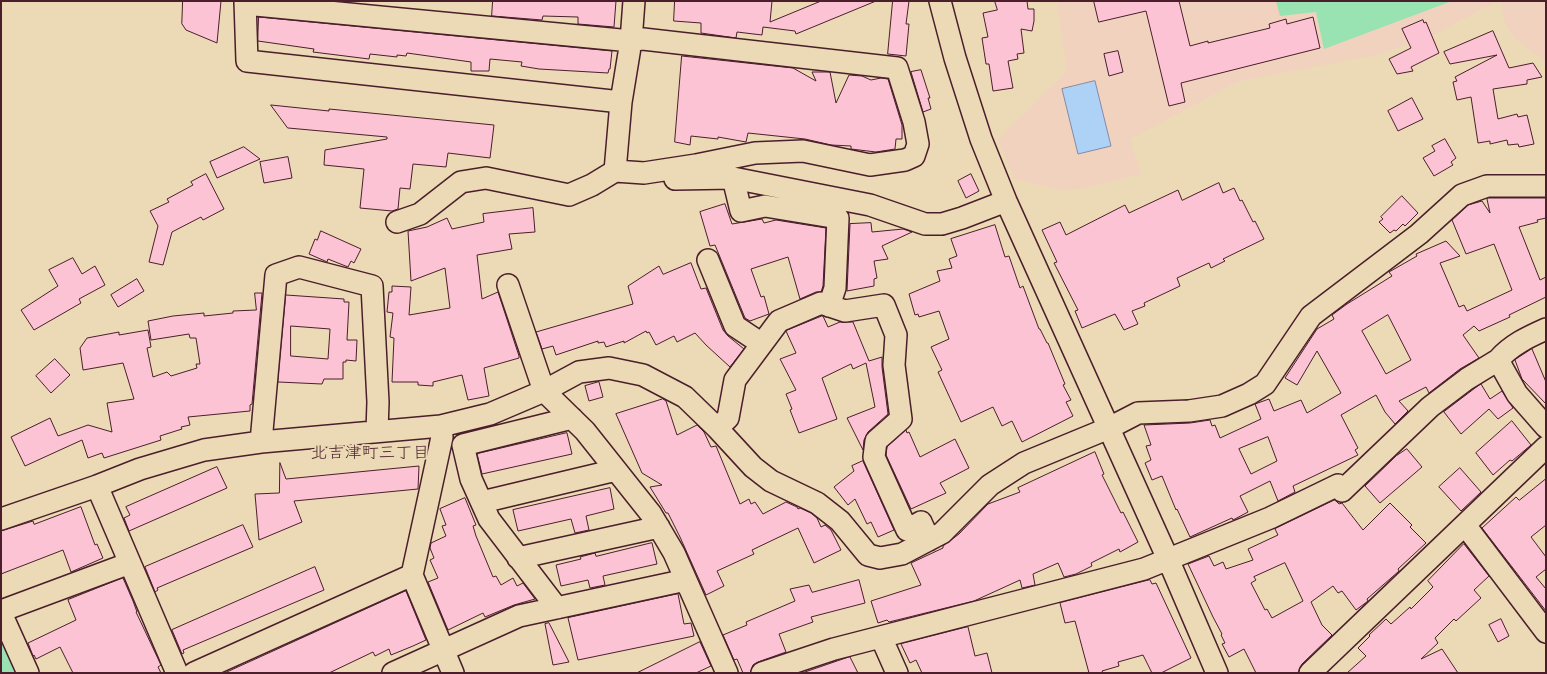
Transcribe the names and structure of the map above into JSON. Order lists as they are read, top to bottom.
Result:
{
  "districts": ["北吉津町三丁目"]
}
